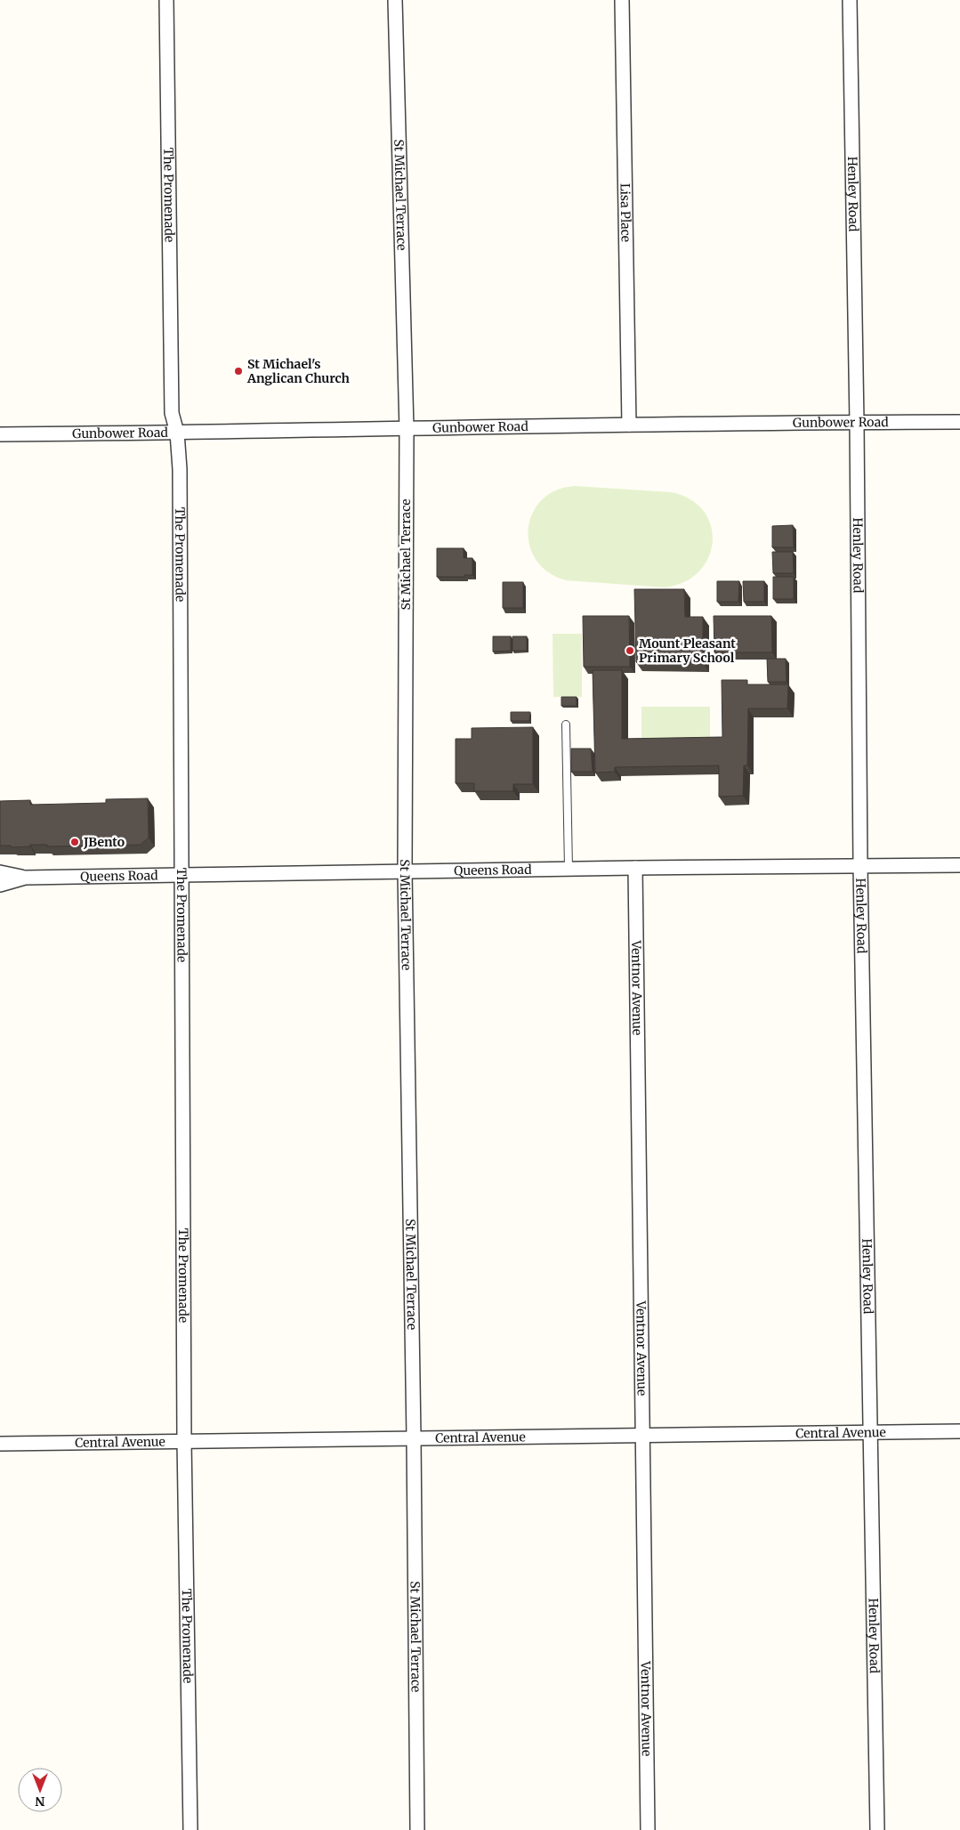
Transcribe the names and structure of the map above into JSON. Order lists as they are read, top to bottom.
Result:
{
  "streets": {
    "street": [
      "The Promenade",
      "St Michael Terrace",
      "Henley Road",
      "Lisa Place",
      "Gunbower Road",
      "Queens Road",
      "Ventnor Avenue",
      "Central Avenue"
    ]
  },
  "crossings": [
    ["The Promenade", "Gunbower Road"],
    ["The Promenade", "Queens Road"],
    ["The Promenade", "Central Avenue"],
    ["St Michael Terrace", "Gunbower Road"],
    ["St Michael Terrace", "Queens Road"],
    ["St Michael Terrace", "Central Avenue"],
    ["Henley Road", "Gunbower Road"],
    ["Henley Road", "Queens Road"],
    ["Henley Road", "Central Avenue"],
    ["Lisa Place", "Gunbower Road"],
    ["Queens Road", "Ventnor Avenue"],
    ["Ventnor Avenue", "Central Avenue"]
  ],
  "places": ["St Michael's Anglican Church", "Mount Pleasant Primary School", "JBento"],
  "north": "bottom"
}
